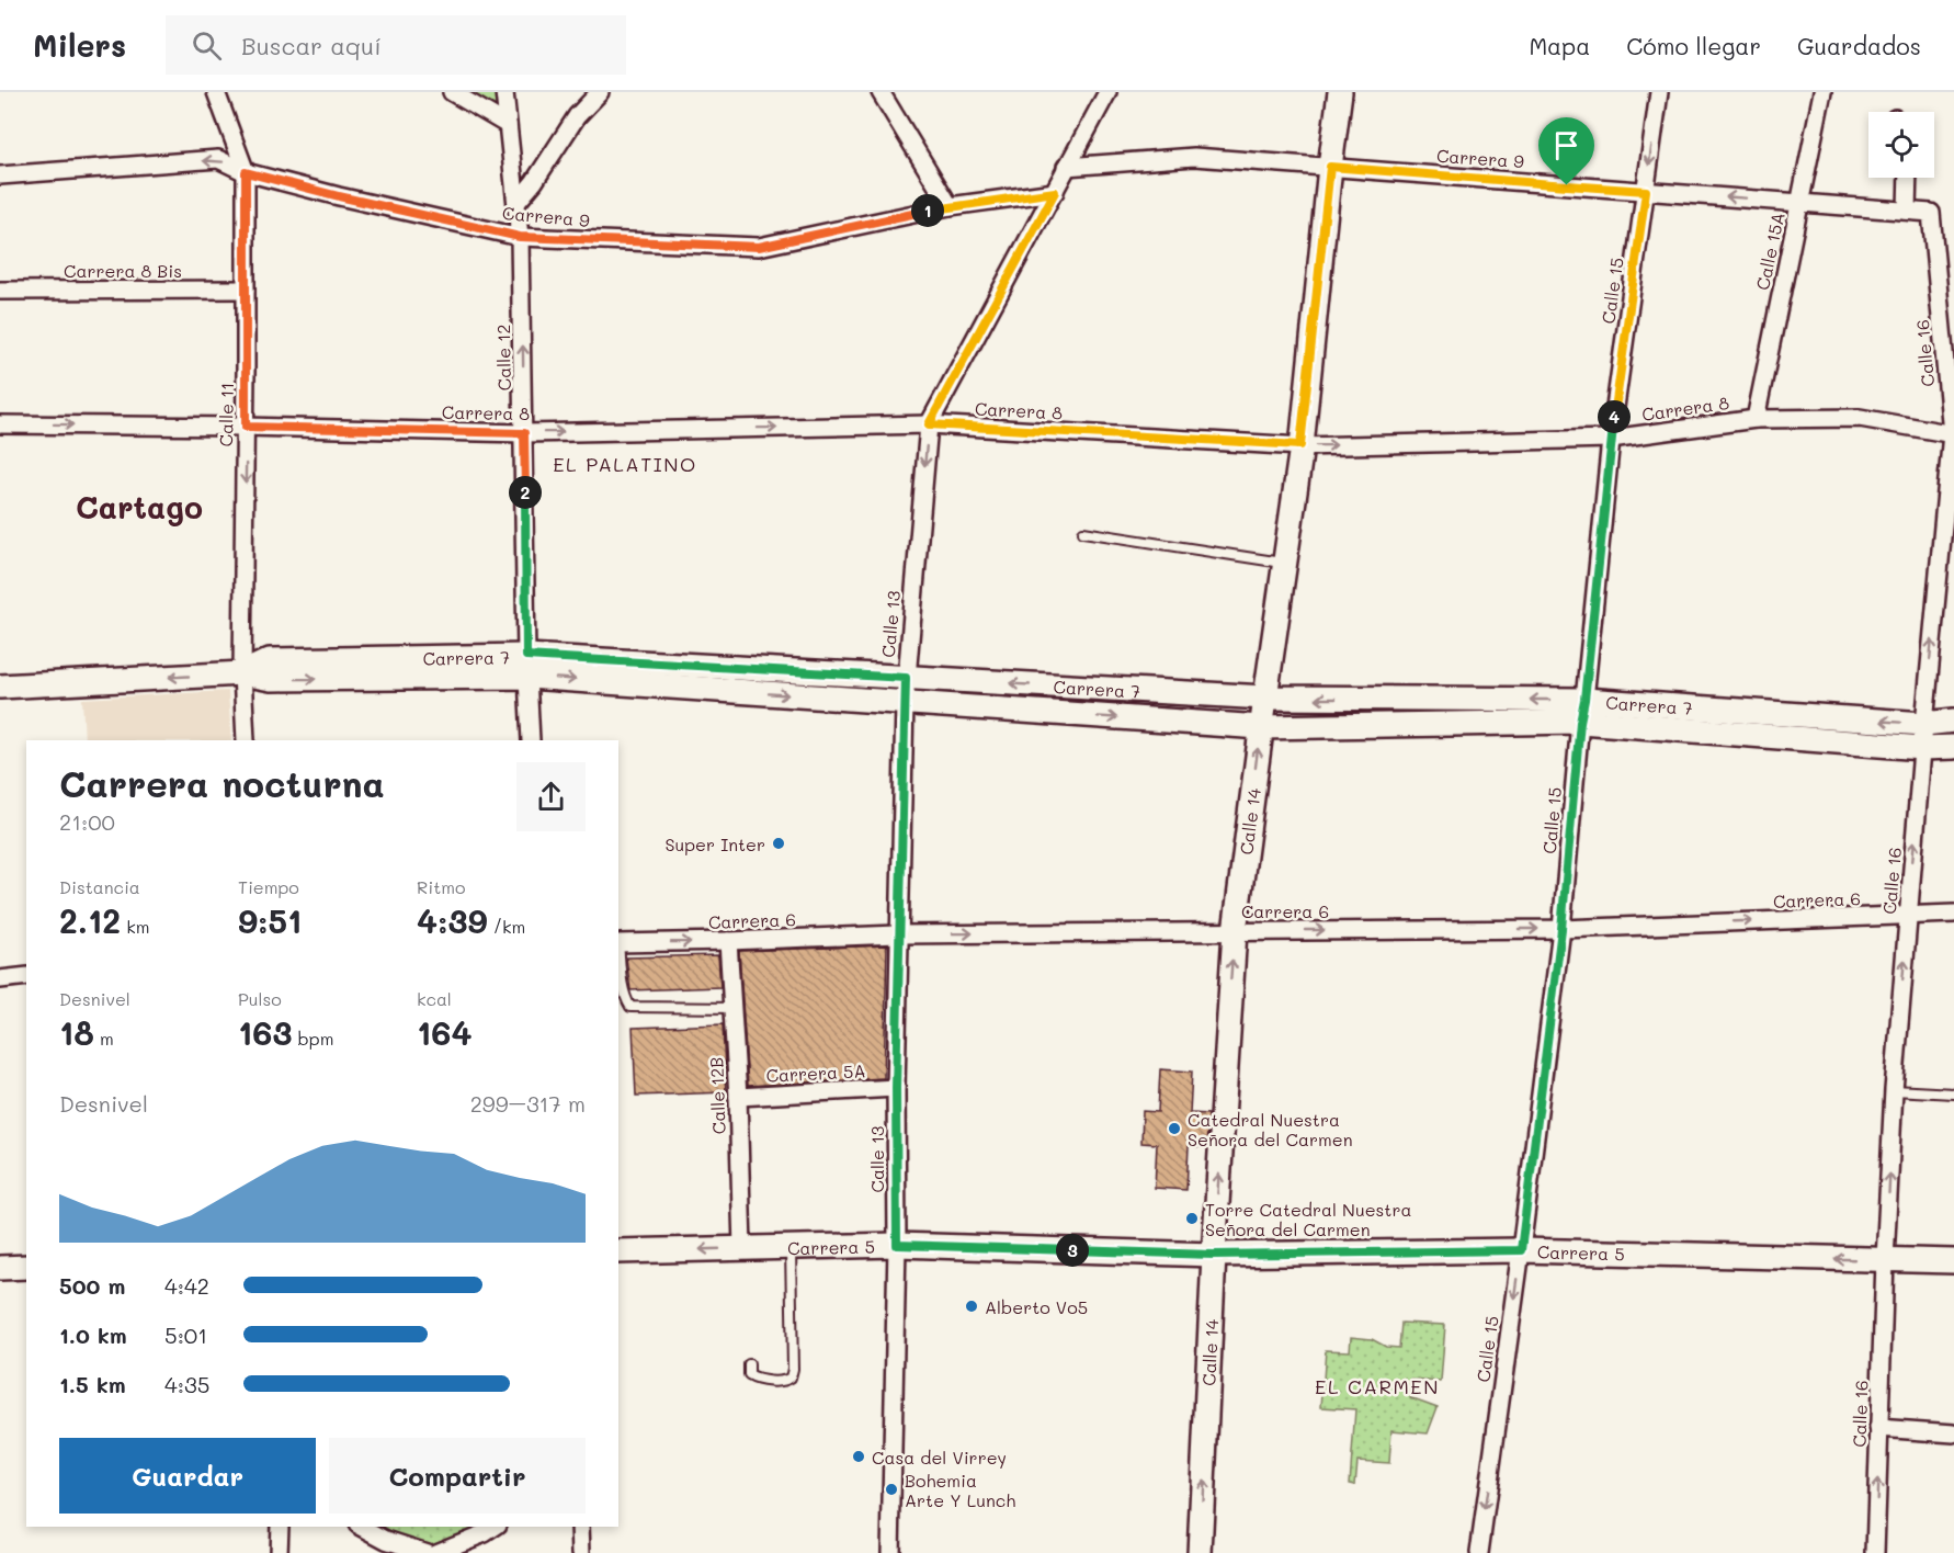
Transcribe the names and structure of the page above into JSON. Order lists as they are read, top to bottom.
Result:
{
  "streets": {
    "main road": ["Carrera 7", "Calle 14", "Carrera 5"],
    "street": [
      "Carrera 9",
      "Calle 15A",
      "Carrera 8 Bis",
      "Calle 15",
      "Calle 16",
      "Calle 12",
      "Carrera 8",
      "Calle 11",
      "Calle 13",
      "Carrera 6",
      "Carrera 5A",
      "Calle 12B"
    ]
  },
  "crossings": [
    ["Carrera 9", "Calle 15A"],
    ["Carrera 9", "Calle 15"],
    ["Carrera 9", "Calle 16"],
    ["Carrera 9", "Calle 12"],
    ["Carrera 9", "Calle 11"],
    ["Carrera 9", "Calle 13"],
    ["Carrera 9", "Calle 14"],
    ["Calle 15A", "Carrera 8"],
    ["Carrera 8 Bis", "Calle 11"],
    ["Calle 15", "Carrera 8"],
    ["Calle 15", "Carrera 7"],
    ["Calle 15", "Carrera 6"],
    ["Calle 15", "Carrera 5"],
    ["Calle 16", "Carrera 8"],
    ["Calle 16", "Carrera 7"],
    ["Calle 16", "Carrera 6"],
    ["Calle 16", "Carrera 5"],
    ["Calle 12", "Carrera 8"],
    ["Calle 12", "Carrera 7"],
    ["Carrera 8", "Calle 11"],
    ["Carrera 8", "Calle 13"],
    ["Carrera 8", "Calle 14"],
    ["Calle 11", "Carrera 7"],
    ["Calle 13", "Carrera 7"],
    ["Calle 13", "Carrera 6"],
    ["Calle 13", "Carrera 5A"],
    ["Calle 13", "Carrera 5"],
    ["Carrera 7", "Calle 14"],
    ["Calle 14", "Carrera 6"],
    ["Calle 14", "Carrera 5"],
    ["Carrera 6", "Calle 12B"],
    ["Carrera 5A", "Calle 12B"],
    ["Calle 12B", "Carrera 5"]
  ],
  "one_way": [
    "Calle 16",
    "Carrera 8",
    "Calle 11",
    "Calle 14",
    "Carrera 6",
    "Carrera 5"
  ],
  "districts": ["EL PALATINO", "Cartago", "EL CARMEN"],
  "places": [
    "Super Inter",
    "Catedral Nuestra Señora del Carmen",
    "Torre Catedral Nuestra Señora del Carmen",
    "Alberto Vo5",
    "Casa del Virrey",
    "Bohemia Arte Y Lunch"
  ],
  "page": {
    "header": "Milers",
    "search": "Buscar aquí",
    "nav": ["Mapa", "Cómo llegar", "Guardados"],
    "pins": [
      "1",
      "4",
      "2",
      "3"
    ],
    "heading": ["Carrera nocturna", "21:00"],
    "stats": [
      ["Distancia", "2.12 km"],
      ["Tiempo", "9:51"],
      ["Ritmo", "4:39 /km"],
      ["Desnivel", "18 m"],
      ["Pulso", "163 bpm"],
      ["kcal", "164"]
    ],
    "chart": ["Desnivel", "299–317 m"],
    "list": [
      {
        "name": "500 m",
        "note": "4:42"
      },
      {
        "name": "1.0 km",
        "note": "5:01"
      },
      {
        "name": "1.5 km",
        "note": "4:35"
      }
    ],
    "buttons": ["Guardar", "Compartir"]
  }
}
